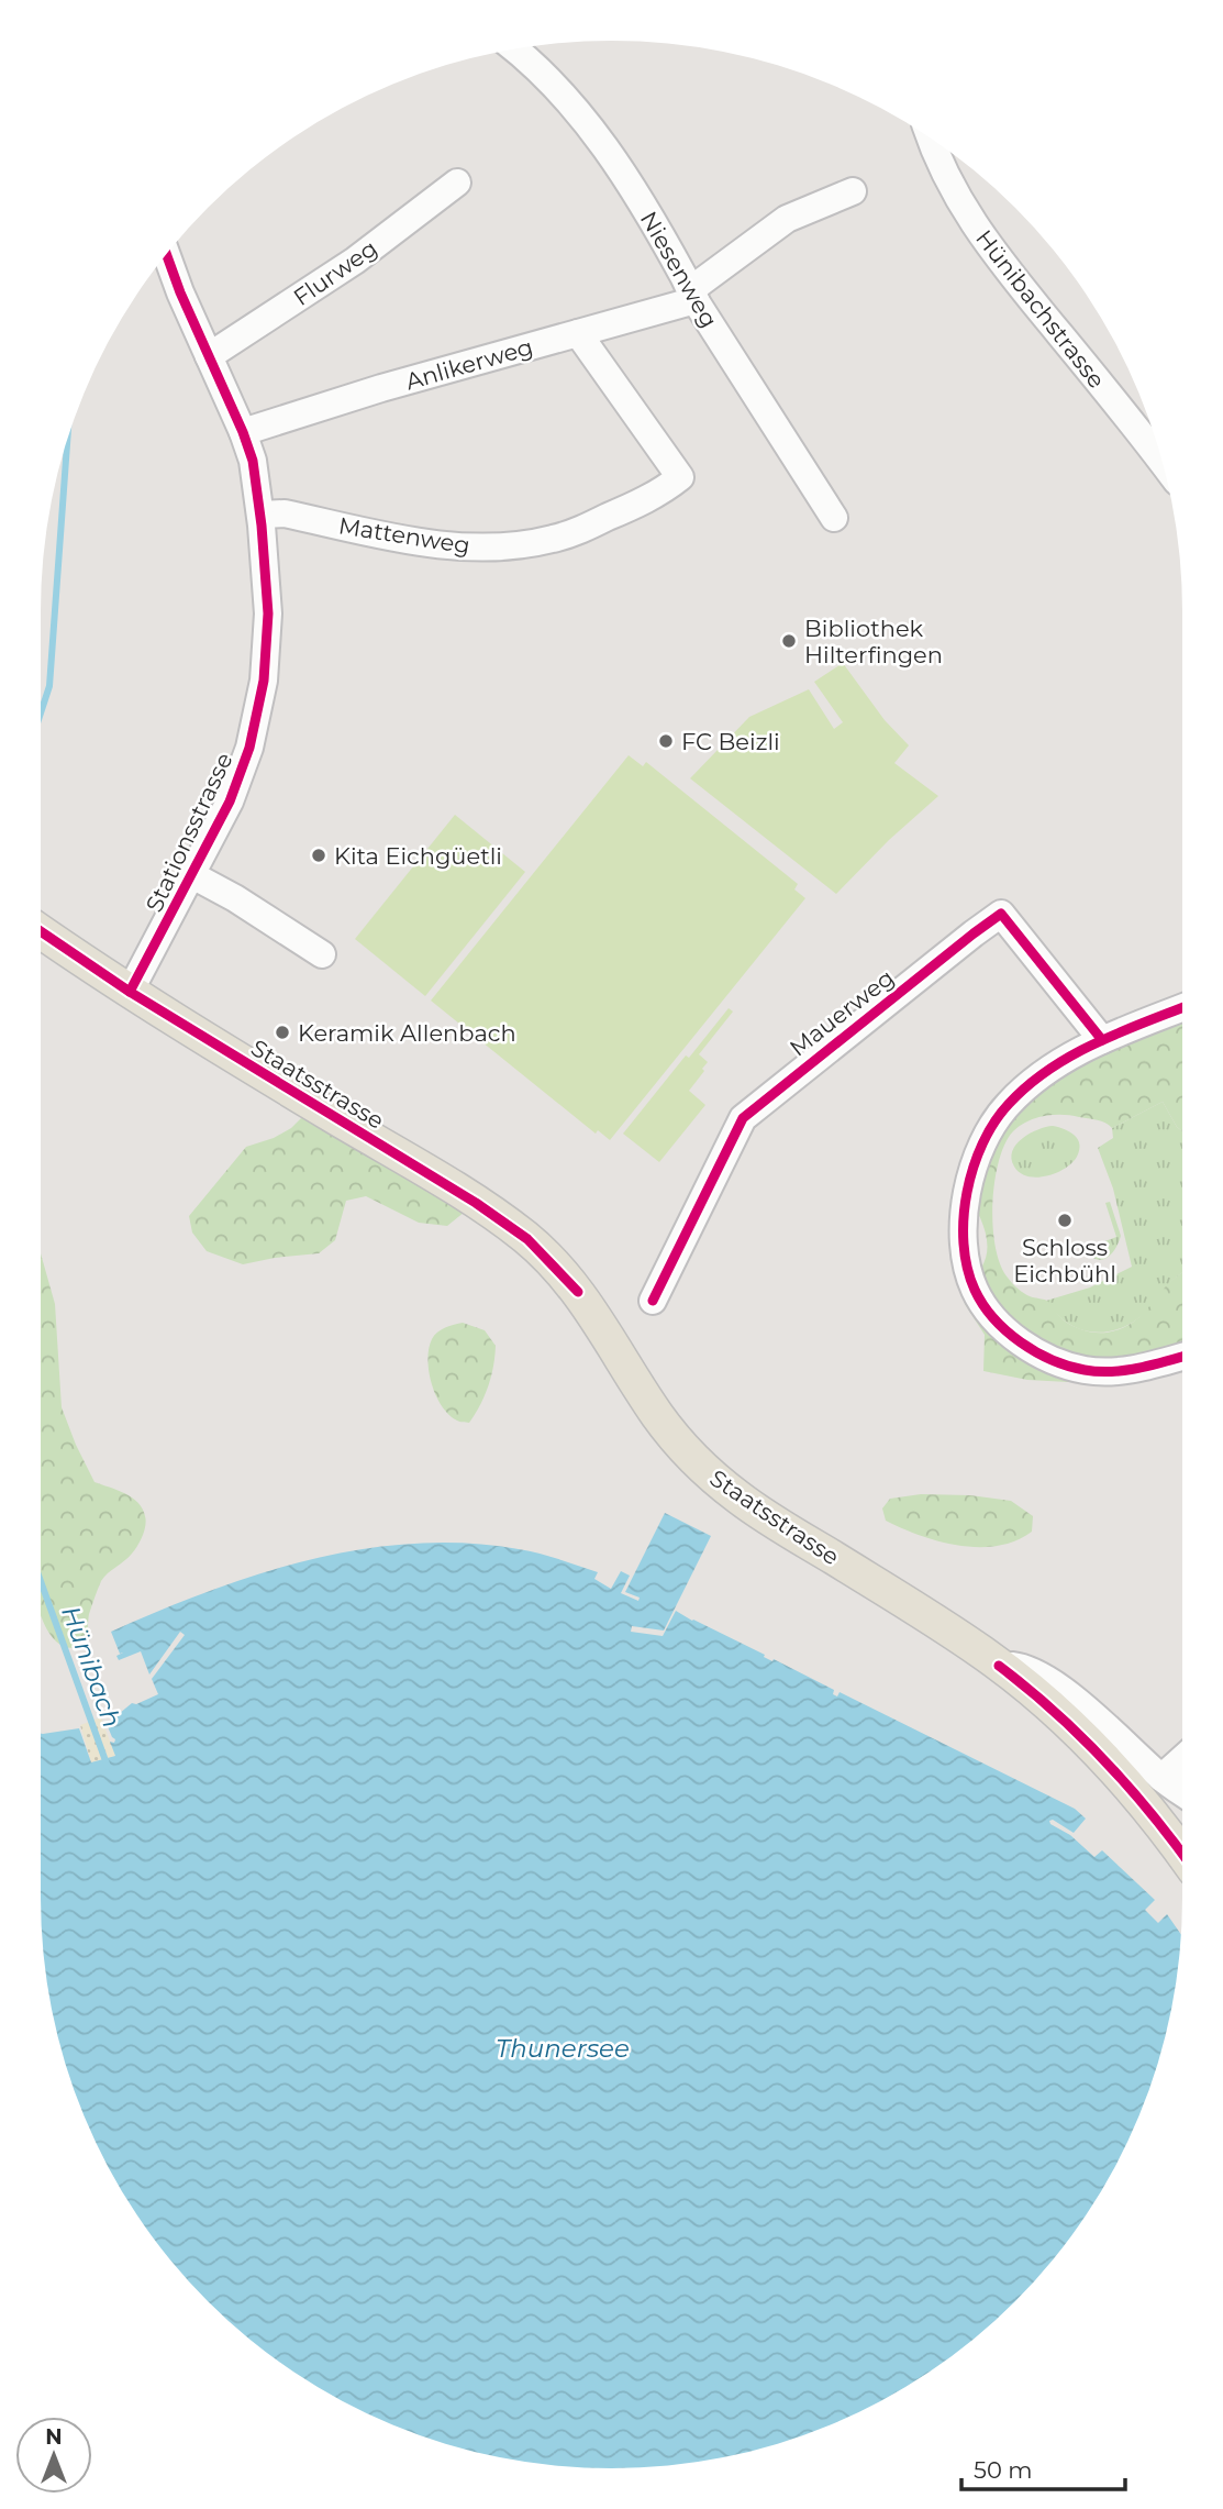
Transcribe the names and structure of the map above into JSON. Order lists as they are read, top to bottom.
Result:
{
  "streets": {
    "main road": ["Staatsstrasse"],
    "street": [
      "Niesenweg",
      "Flurweg",
      "Hünibachstrasse",
      "Anlikerweg",
      "Mattenweg",
      "Stationsstrasse",
      "Mauerweg"
    ]
  },
  "crossings": [
    ["Niesenweg", "Anlikerweg"],
    ["Flurweg", "Stationsstrasse"],
    ["Anlikerweg", "Mattenweg"],
    ["Anlikerweg", "Stationsstrasse"],
    ["Mattenweg", "Stationsstrasse"],
    ["Stationsstrasse", "Staatsstrasse"]
  ],
  "water": ["Hünibach", "Thunersee"],
  "places": [
    "Bibliothek Hilterfingen",
    "FC Beizli",
    "Kita Eichgüetli",
    "Keramik Allenbach",
    "Schloss Eichbühl"
  ],
  "scale_bar": "50 m",
  "north": "top"
}
